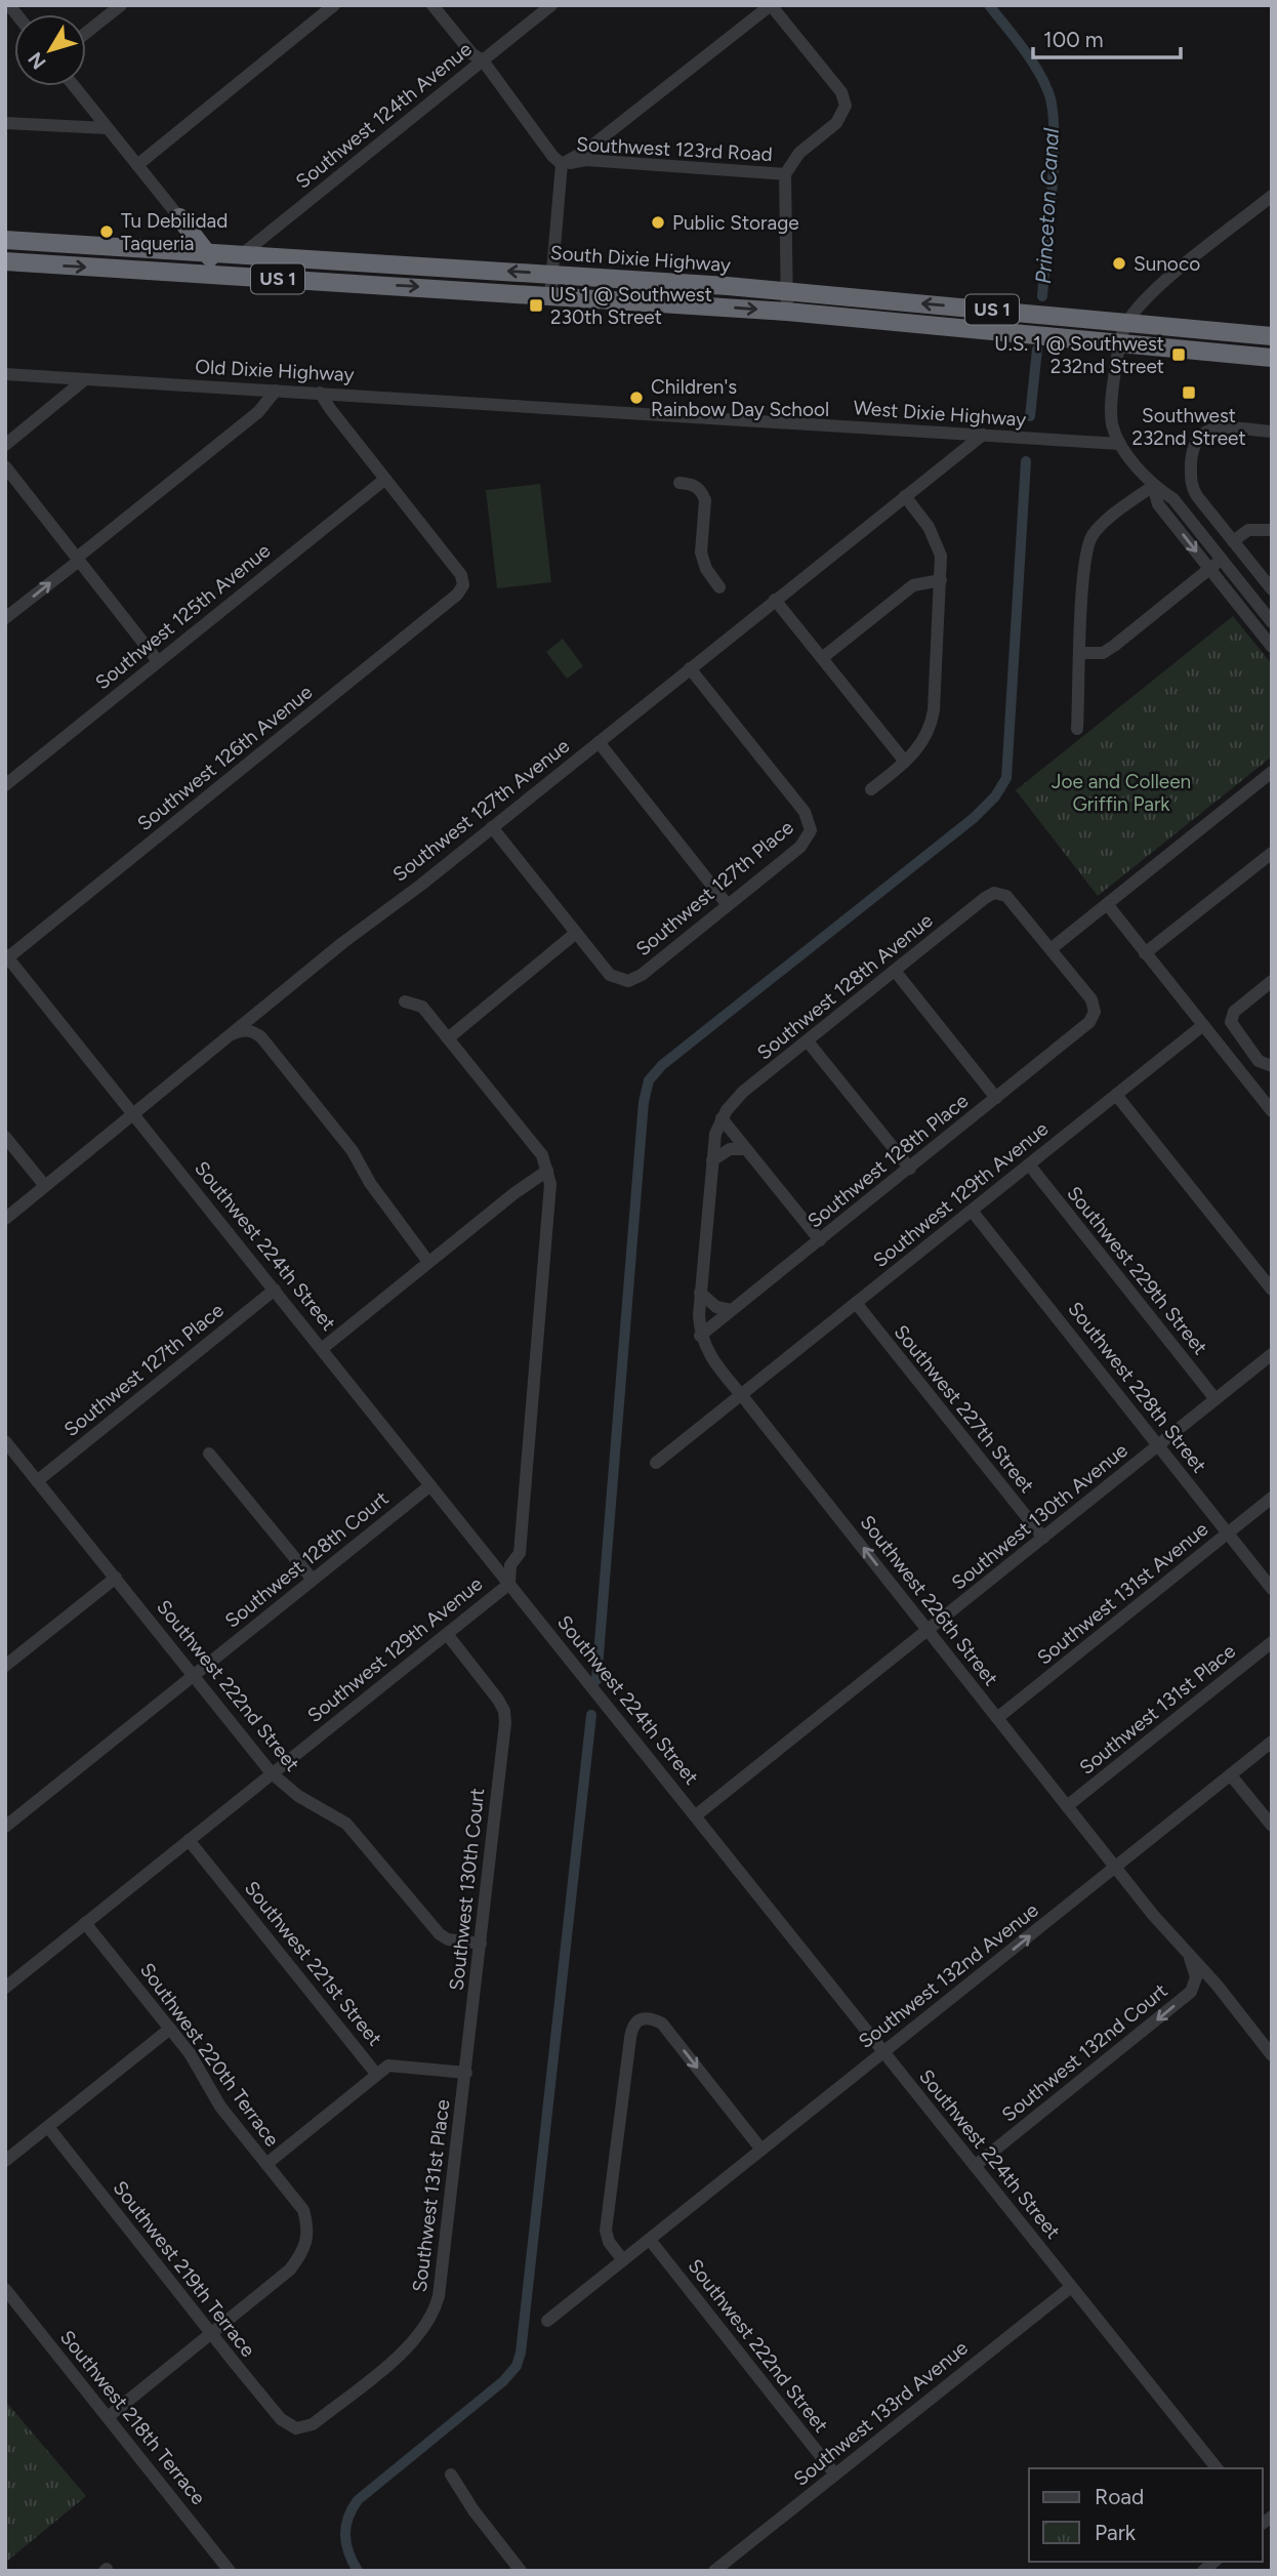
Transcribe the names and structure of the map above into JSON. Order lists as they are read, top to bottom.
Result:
{
  "streets": {
    "highway": ["South Dixie Highway", "US 1"],
    "street": [
      "Southwest 124th Avenue",
      "Southwest 123rd Road",
      "Old Dixie Highway",
      "West Dixie Highway",
      "Southwest 125th Avenue",
      "Southwest 126th Avenue",
      "Southwest 127th Avenue",
      "Southwest 127th Place",
      "Southwest 128th Avenue",
      "Southwest 128th Place",
      "Southwest 129th Avenue",
      "Southwest 224th Street",
      "Southwest 229th Street",
      "Southwest 228th Street",
      "Southwest 227th Street",
      "Southwest 130th Avenue",
      "Southwest 128th Court",
      "Southwest 131st Avenue",
      "Southwest 226th Street",
      "Southwest 222nd Street",
      "Southwest 131st Place",
      "Southwest 130th Court",
      "Southwest 221st Street",
      "Southwest 132nd Avenue",
      "Southwest 132nd Court",
      "Southwest 220th Terrace",
      "Southwest 219th Terrace",
      "Southwest 133rd Avenue",
      "Southwest 218th Terrace"
    ]
  },
  "crossings": [
    ["Southwest 124th Avenue", "South Dixie Highway"],
    ["Old Dixie Highway", "West Dixie Highway"],
    ["West Dixie Highway", "Southwest 127th Avenue"],
    ["Southwest 125th Avenue", "Southwest 126th Avenue"],
    ["Southwest 126th Avenue", "Southwest 224th Street"],
    ["Southwest 127th Avenue", "Southwest 127th Place"],
    ["Southwest 127th Avenue", "Southwest 224th Street"],
    ["Southwest 127th Place", "Southwest 224th Street"],
    ["Southwest 127th Place", "Southwest 222nd Street"],
    ["Southwest 128th Avenue", "Southwest 128th Place"],
    ["Southwest 128th Avenue", "Southwest 226th Street"],
    ["Southwest 128th Place", "Southwest 226th Street"],
    ["Southwest 129th Avenue", "Southwest 224th Street"],
    ["Southwest 129th Avenue", "Southwest 229th Street"],
    ["Southwest 129th Avenue", "Southwest 228th Street"],
    ["Southwest 129th Avenue", "Southwest 227th Street"],
    ["Southwest 129th Avenue", "Southwest 226th Street"],
    ["Southwest 129th Avenue", "Southwest 222nd Street"],
    ["Southwest 129th Avenue", "Southwest 130th Court"],
    ["Southwest 224th Street", "Southwest 130th Avenue"],
    ["Southwest 224th Street", "Southwest 128th Court"],
    ["Southwest 224th Street", "Southwest 132nd Avenue"],
    ["Southwest 224th Street", "Southwest 132nd Court"],
    ["Southwest 224th Street", "Southwest 133rd Avenue"],
    ["Southwest 229th Street", "Southwest 130th Avenue"],
    ["Southwest 228th Street", "Southwest 130th Avenue"],
    ["Southwest 228th Street", "Southwest 131st Avenue"],
    ["Southwest 227th Street", "Southwest 130th Avenue"],
    ["Southwest 130th Avenue", "Southwest 226th Street"],
    ["Southwest 128th Court", "Southwest 222nd Street"],
    ["Southwest 131st Avenue", "Southwest 226th Street"],
    ["Southwest 226th Street", "Southwest 131st Place"],
    ["Southwest 226th Street", "Southwest 132nd Avenue"],
    ["Southwest 226th Street", "Southwest 132nd Court"],
    ["Southwest 222nd Street", "Southwest 130th Court"],
    ["Southwest 222nd Street", "Southwest 132nd Avenue"],
    ["Southwest 222nd Street", "Southwest 133rd Avenue"],
    ["Southwest 131st Place", "Southwest 130th Court"],
    ["Southwest 131st Place", "Southwest 221st Street"],
    ["Southwest 131st Place", "Southwest 219th Terrace"],
    ["Southwest 130th Court", "Southwest 221st Street"],
    ["Southwest 220th Terrace", "Southwest 219th Terrace"]
  ],
  "one_way": ["Southwest 132nd Court"],
  "water": ["Princeton Canal"],
  "parks": ["Joe and Colleen Griffin Park"],
  "places": {
    "other": [
      "Public Storage",
      "Tu Debilidad Taqueria",
      "Sunoco",
      "Children's Rainbow Day School"
    ],
    "transit": ["US 1 @ Southwest 230th Street", "U.S. 1 @ Southwest 232nd Street", "Southwest 232nd Street"]
  },
  "legend": ["Road", "Park"],
  "scale_bar": "100 m",
  "north": "bottom left"
}
